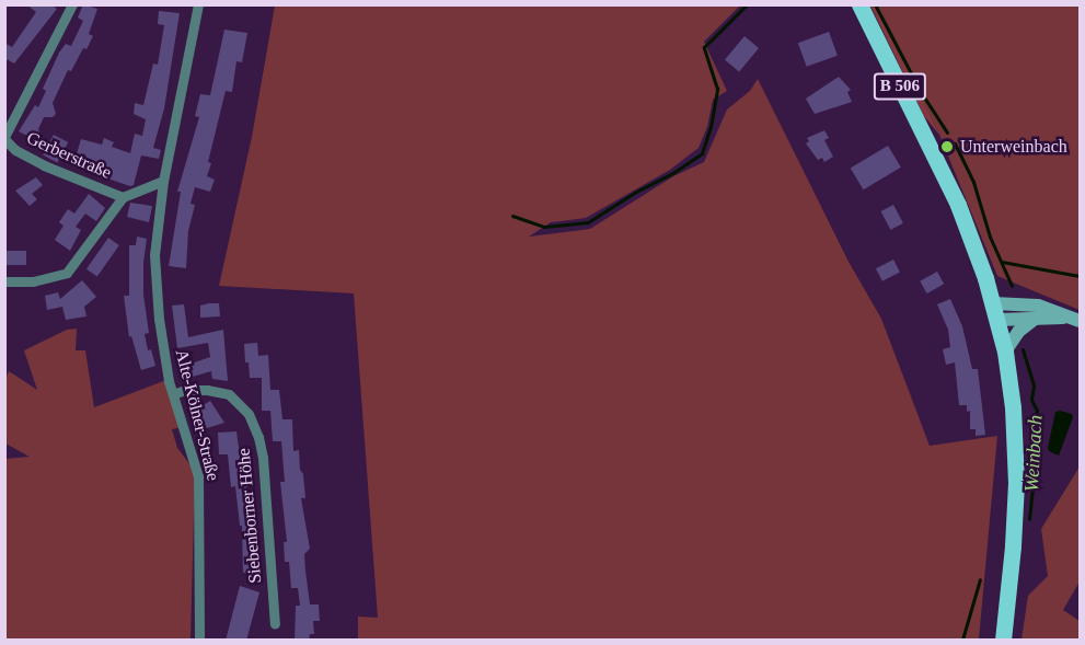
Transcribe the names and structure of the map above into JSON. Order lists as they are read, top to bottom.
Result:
{
  "streets": {
    "main road": ["B 506"],
    "street": ["Gerberstraße", "Alte-Kölner-Straße", "Siebenborner Höhe"]
  },
  "crossings": [
    ["Alte-Kölner-Straße", "Siebenborner Höhe"]
  ],
  "water": ["Weinbach"],
  "places": ["Unterweinbach"]
}
